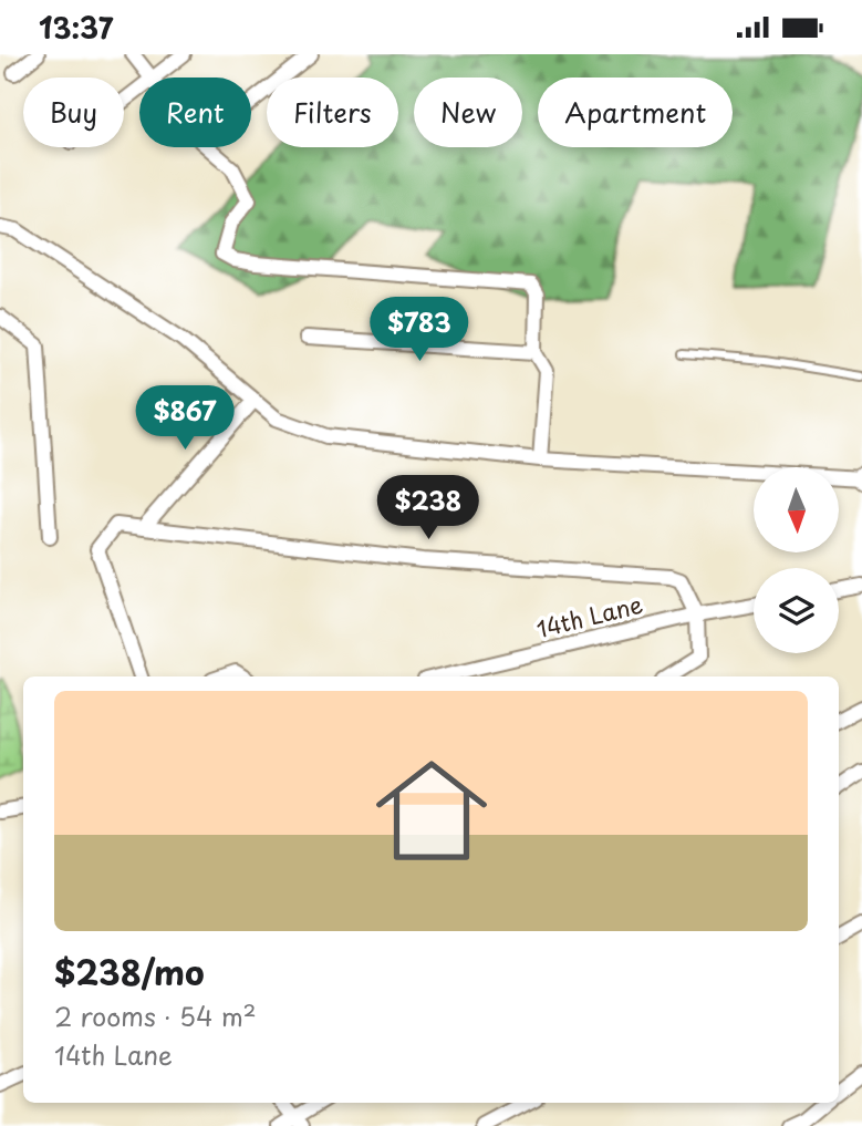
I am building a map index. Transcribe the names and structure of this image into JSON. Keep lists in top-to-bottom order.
{
  "streets": {
    "street": ["14th Lane"]
  },
  "north": "bottom",
  "page": {
    "status": "13:37",
    "chip": [
      "Buy",
      "Rent",
      "Filters",
      "New",
      "Apartment"
    ],
    "price": ["$783", "$867", "$238"],
    "list": [
      {
        "name": "$238/mo",
        "note": "2 rooms · 54 m² · 14th Lane"
      }
    ]
  }
}
